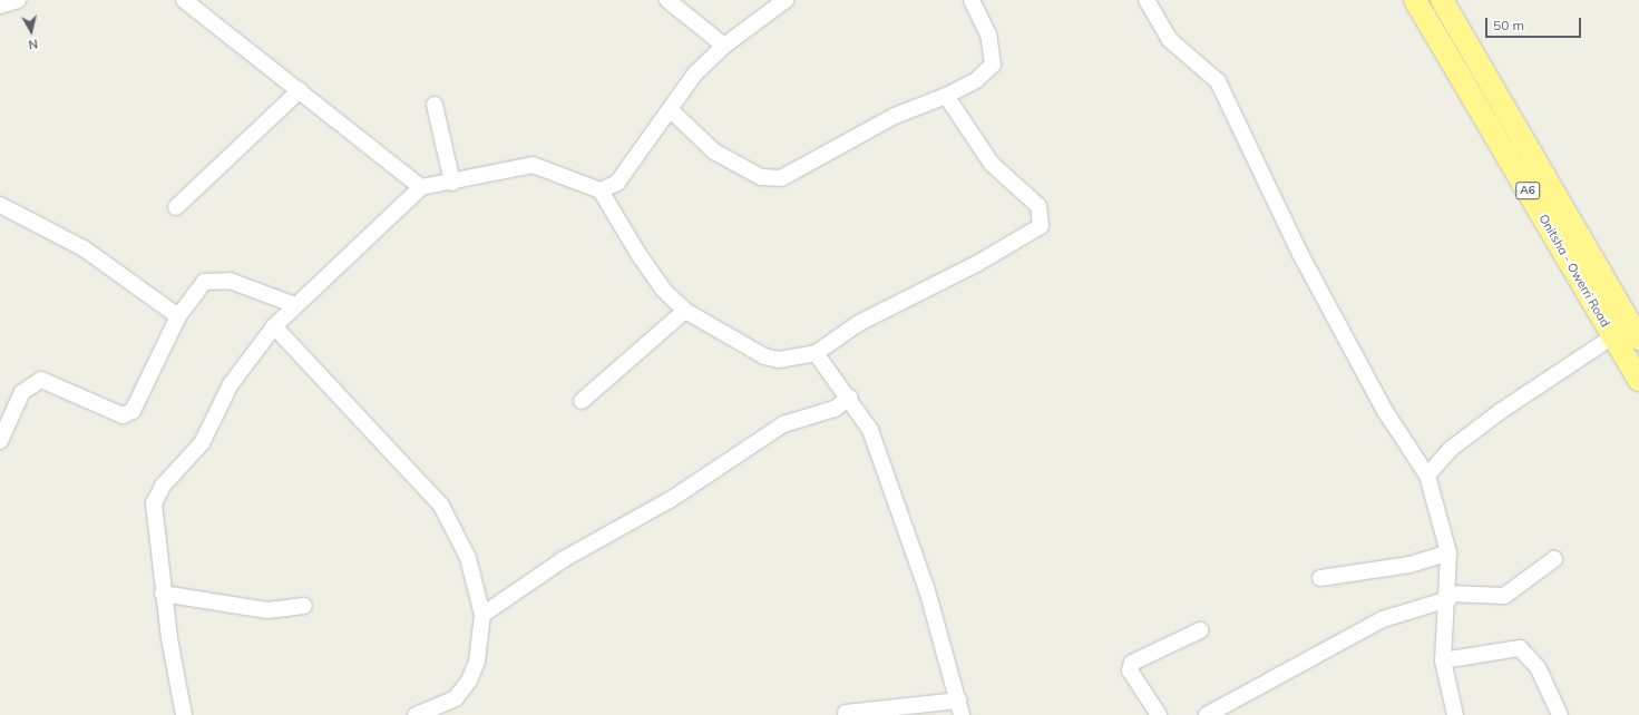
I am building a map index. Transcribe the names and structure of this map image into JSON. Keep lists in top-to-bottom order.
{
  "streets": {
    "highway": ["A6", "Onitsha - Owerri Road"]
  },
  "scale_bar": "50 m",
  "north": "bottom"
}
